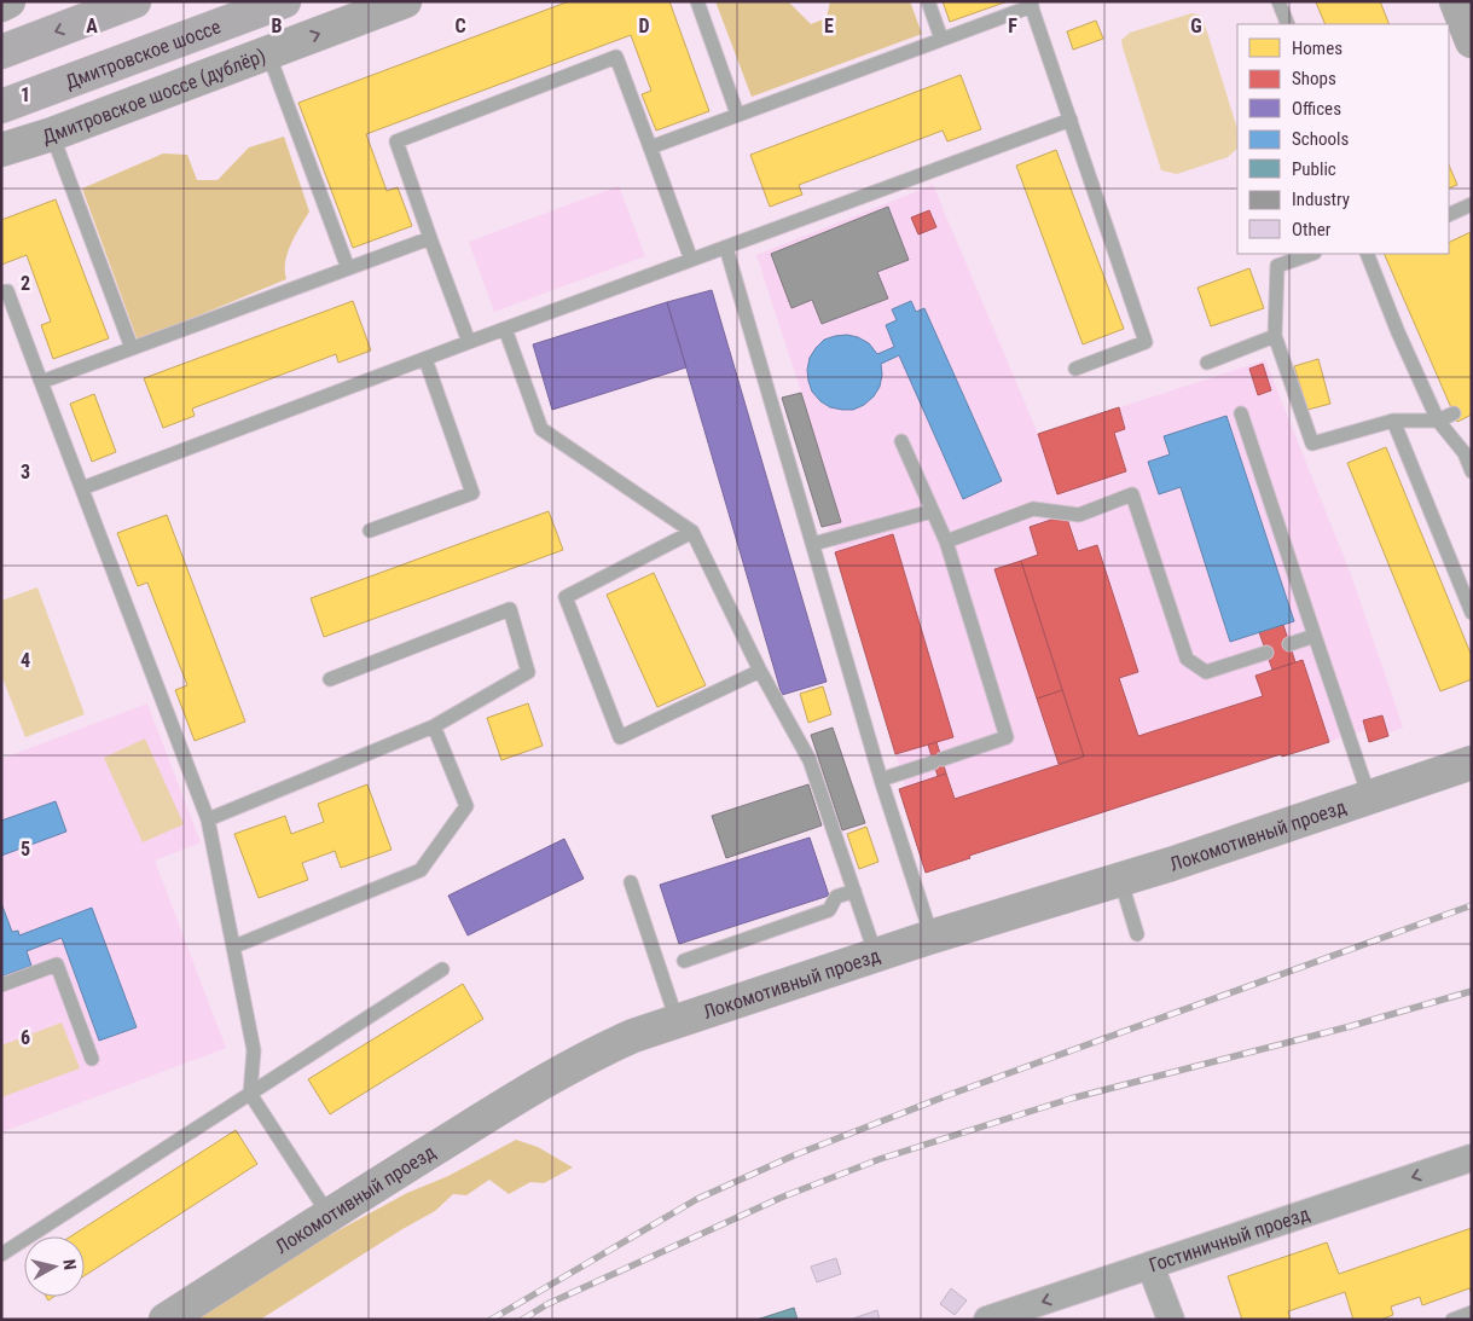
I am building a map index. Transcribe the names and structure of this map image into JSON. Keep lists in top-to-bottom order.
{
  "streets": {
    "main road": ["Дмитровское шоссе"],
    "street": ["Дмитровское шоссе (дублёр)", "Локомотивный проезд", "Гостиничный проезд"]
  },
  "one_way": ["Гостиничный проезд"],
  "legend": [
    "Homes",
    "Shops",
    "Offices",
    "Schools",
    "Public",
    "Industry",
    "Other"
  ],
  "north": "right",
  "grid": {
    "columns": [
      "A",
      "B",
      "C",
      "D",
      "E",
      "F",
      "G"
    ],
    "rows": [
      "1",
      "2",
      "3",
      "4",
      "5",
      "6"
    ]
  }
}
